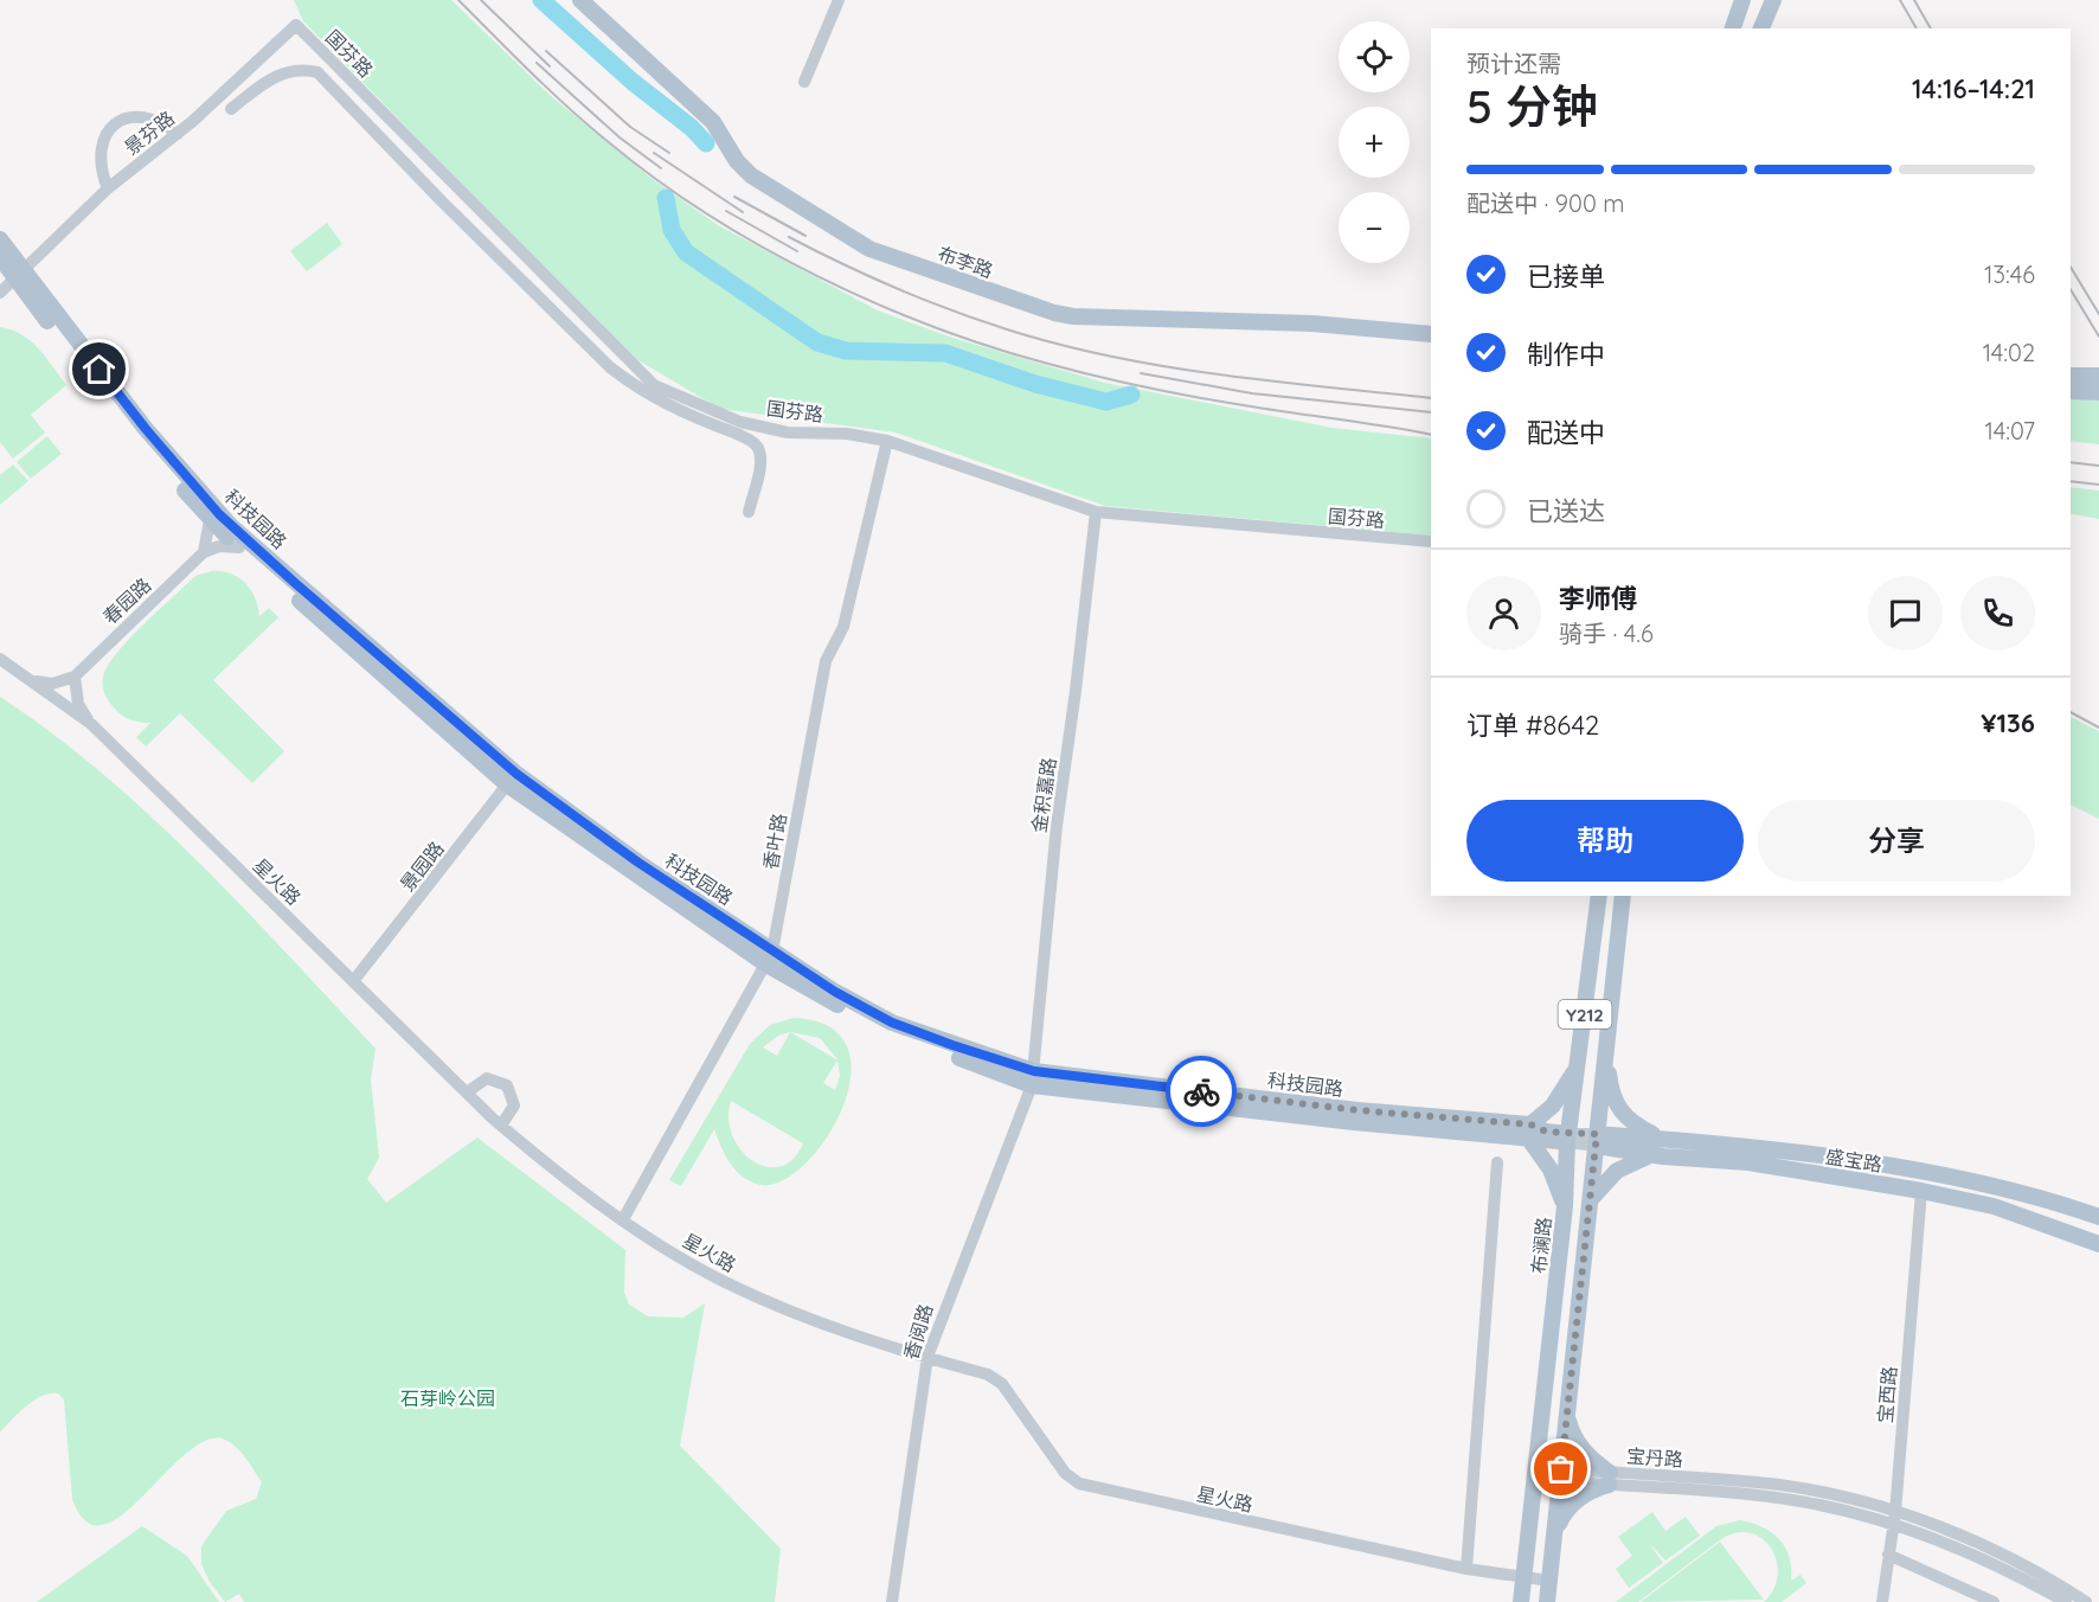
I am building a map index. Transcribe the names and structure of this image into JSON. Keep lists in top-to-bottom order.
{
  "streets": {
    "main road": [
      "布李路",
      "科技园路",
      "Y212",
      "盛宝路",
      "布澜路"
    ],
    "street": [
      "国芬路",
      "景芬路",
      "春园路",
      "金积嘉路",
      "香叶路",
      "景园路",
      "星火路",
      "香阅路",
      "宝西路",
      "宝丹路"
    ]
  },
  "crossings": [
    ["国芬路", "景芬路"],
    ["国芬路", "金积嘉路"],
    ["国芬路", "香叶路"],
    ["景芬路", "科技园路"],
    ["科技园路", "金积嘉路"],
    ["科技园路", "香叶路"],
    ["科技园路", "景园路"],
    ["科技园路", "Y212"],
    ["科技园路", "盛宝路"],
    ["科技园路", "布澜路"],
    ["科技园路", "香阅路"],
    ["金积嘉路", "香阅路"],
    ["香叶路", "星火路"],
    ["景园路", "星火路"],
    ["星火路", "Y212"],
    ["星火路", "布澜路"],
    ["星火路", "香阅路"],
    ["Y212", "盛宝路"],
    ["Y212", "宝丹路"],
    ["盛宝路", "宝西路"],
    ["布澜路", "宝丹路"],
    ["宝西路", "宝丹路"]
  ],
  "parks": ["石芽岭公园"],
  "page": {
    "map_buttons": ["+", "−"],
    "heading": ["5 分钟", "预计还需", "14:16–14:21"],
    "panel": [
      "李师傅",
      "骑手 · 4.6",
      "订单 #8642",
      "¥136"
    ],
    "bar": "配送中 · 900 m",
    "list": [
      ["已接单", "13:46"],
      ["制作中", "14:02"],
      ["配送中", "14:07"],
      "已送达"
    ],
    "buttons": ["帮助", "分享"]
  }
}
